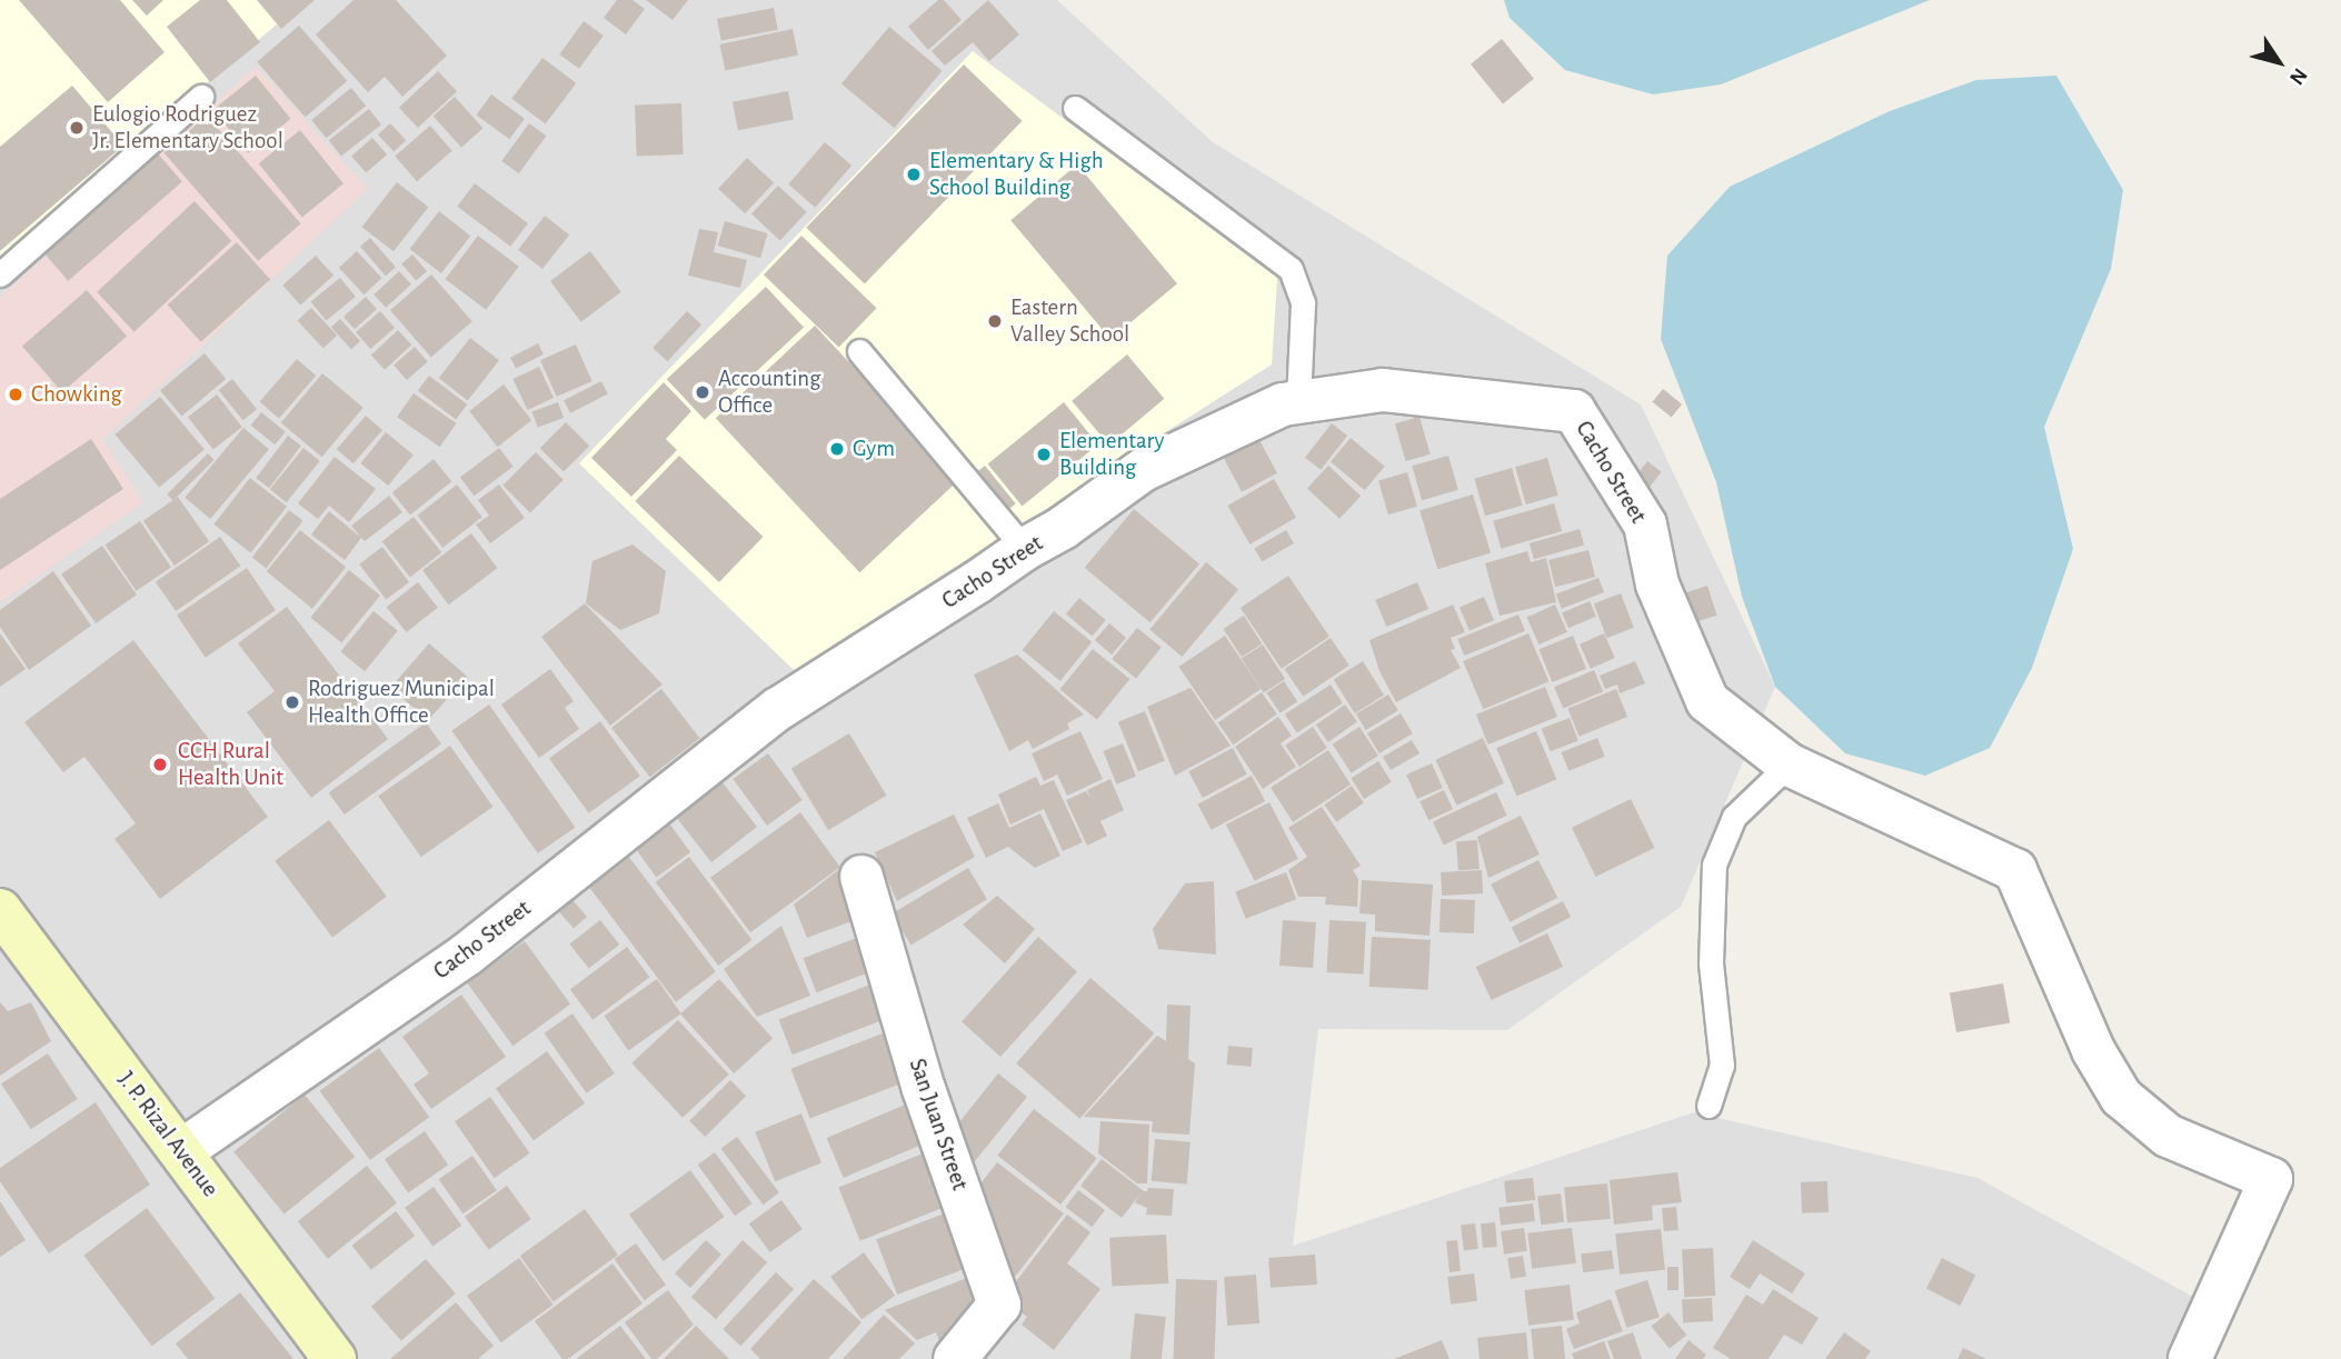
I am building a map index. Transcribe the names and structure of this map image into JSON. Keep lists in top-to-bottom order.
{
  "streets": {
    "main road": ["J. P. Rizal Avenue"],
    "street": ["Cacho Street", "San Juan Street"]
  },
  "crossings": [
    ["Cacho Street", "J. P. Rizal Avenue"]
  ],
  "places": [
    "Eulogio Rodriguez Jr. Elementary School",
    "Elementary & High School Building",
    "Eastern Valley School",
    "Accounting Office",
    "Chowking",
    "Gym",
    "Elementary Building",
    "Rodriguez Municipal Health Office",
    "CCH Rural Health Unit"
  ],
  "north": "bottom right"
}
